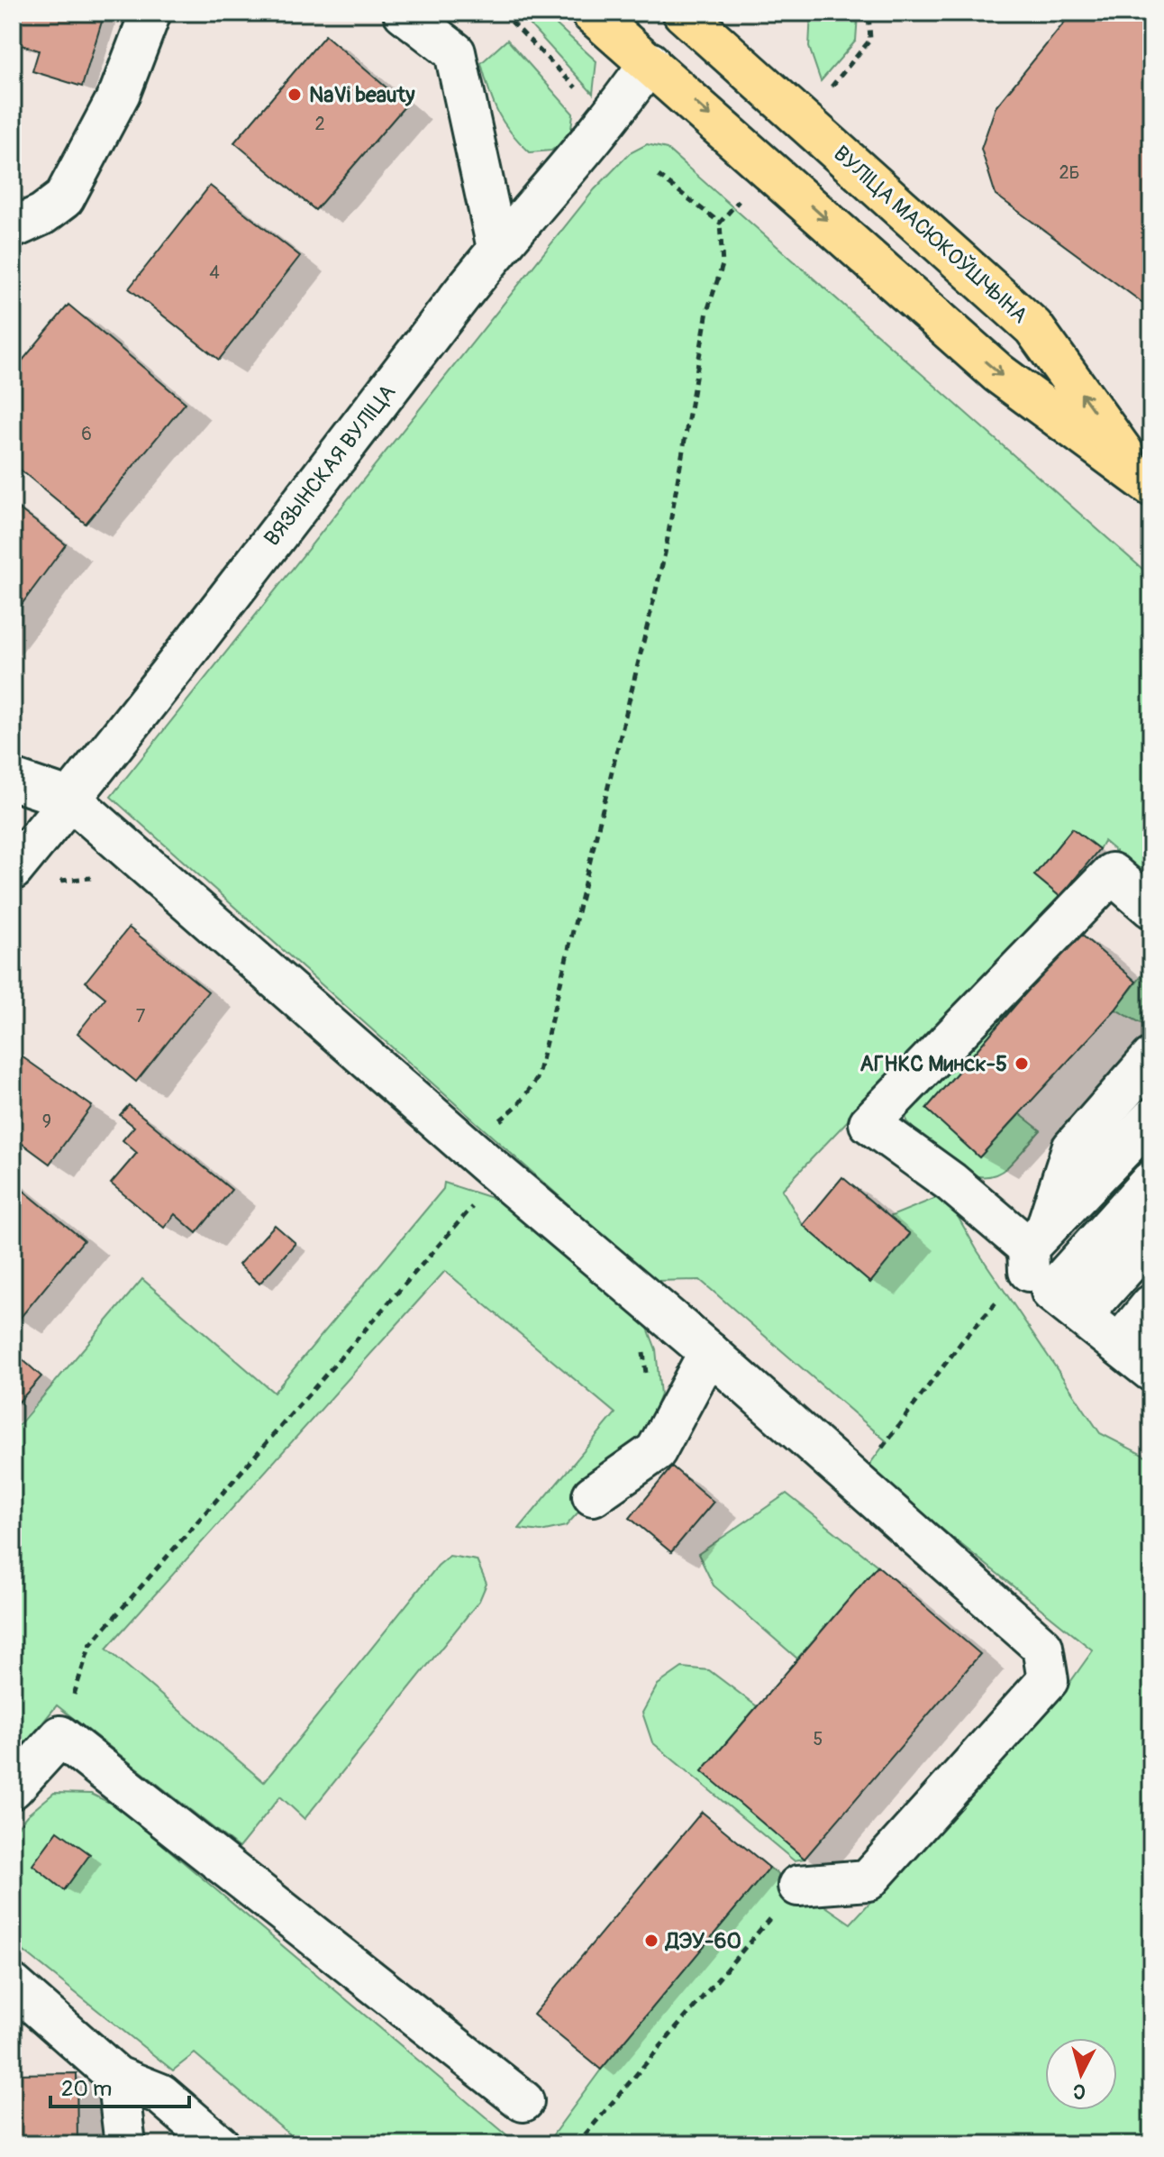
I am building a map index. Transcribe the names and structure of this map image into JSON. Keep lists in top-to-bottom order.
{
  "streets": {
    "main road": ["ВУЛІЦА МАСЮКОЎШЧЫНА"],
    "street": ["ВЯЗЫНСКАЯ ВУЛІЦА"]
  },
  "crossings": [
    ["ВУЛІЦА МАСЮКОЎШЧЫНА", "ВЯЗЫНСКАЯ ВУЛІЦА"]
  ],
  "places": ["NaVi beauty", "АГНКС Минск-5", "ДЭУ-60"],
  "house_numbers": [
    "2",
    "2Б",
    "4",
    "6",
    "7",
    "9",
    "5"
  ],
  "scale_bar": "20 m",
  "north": "bottom"
}
